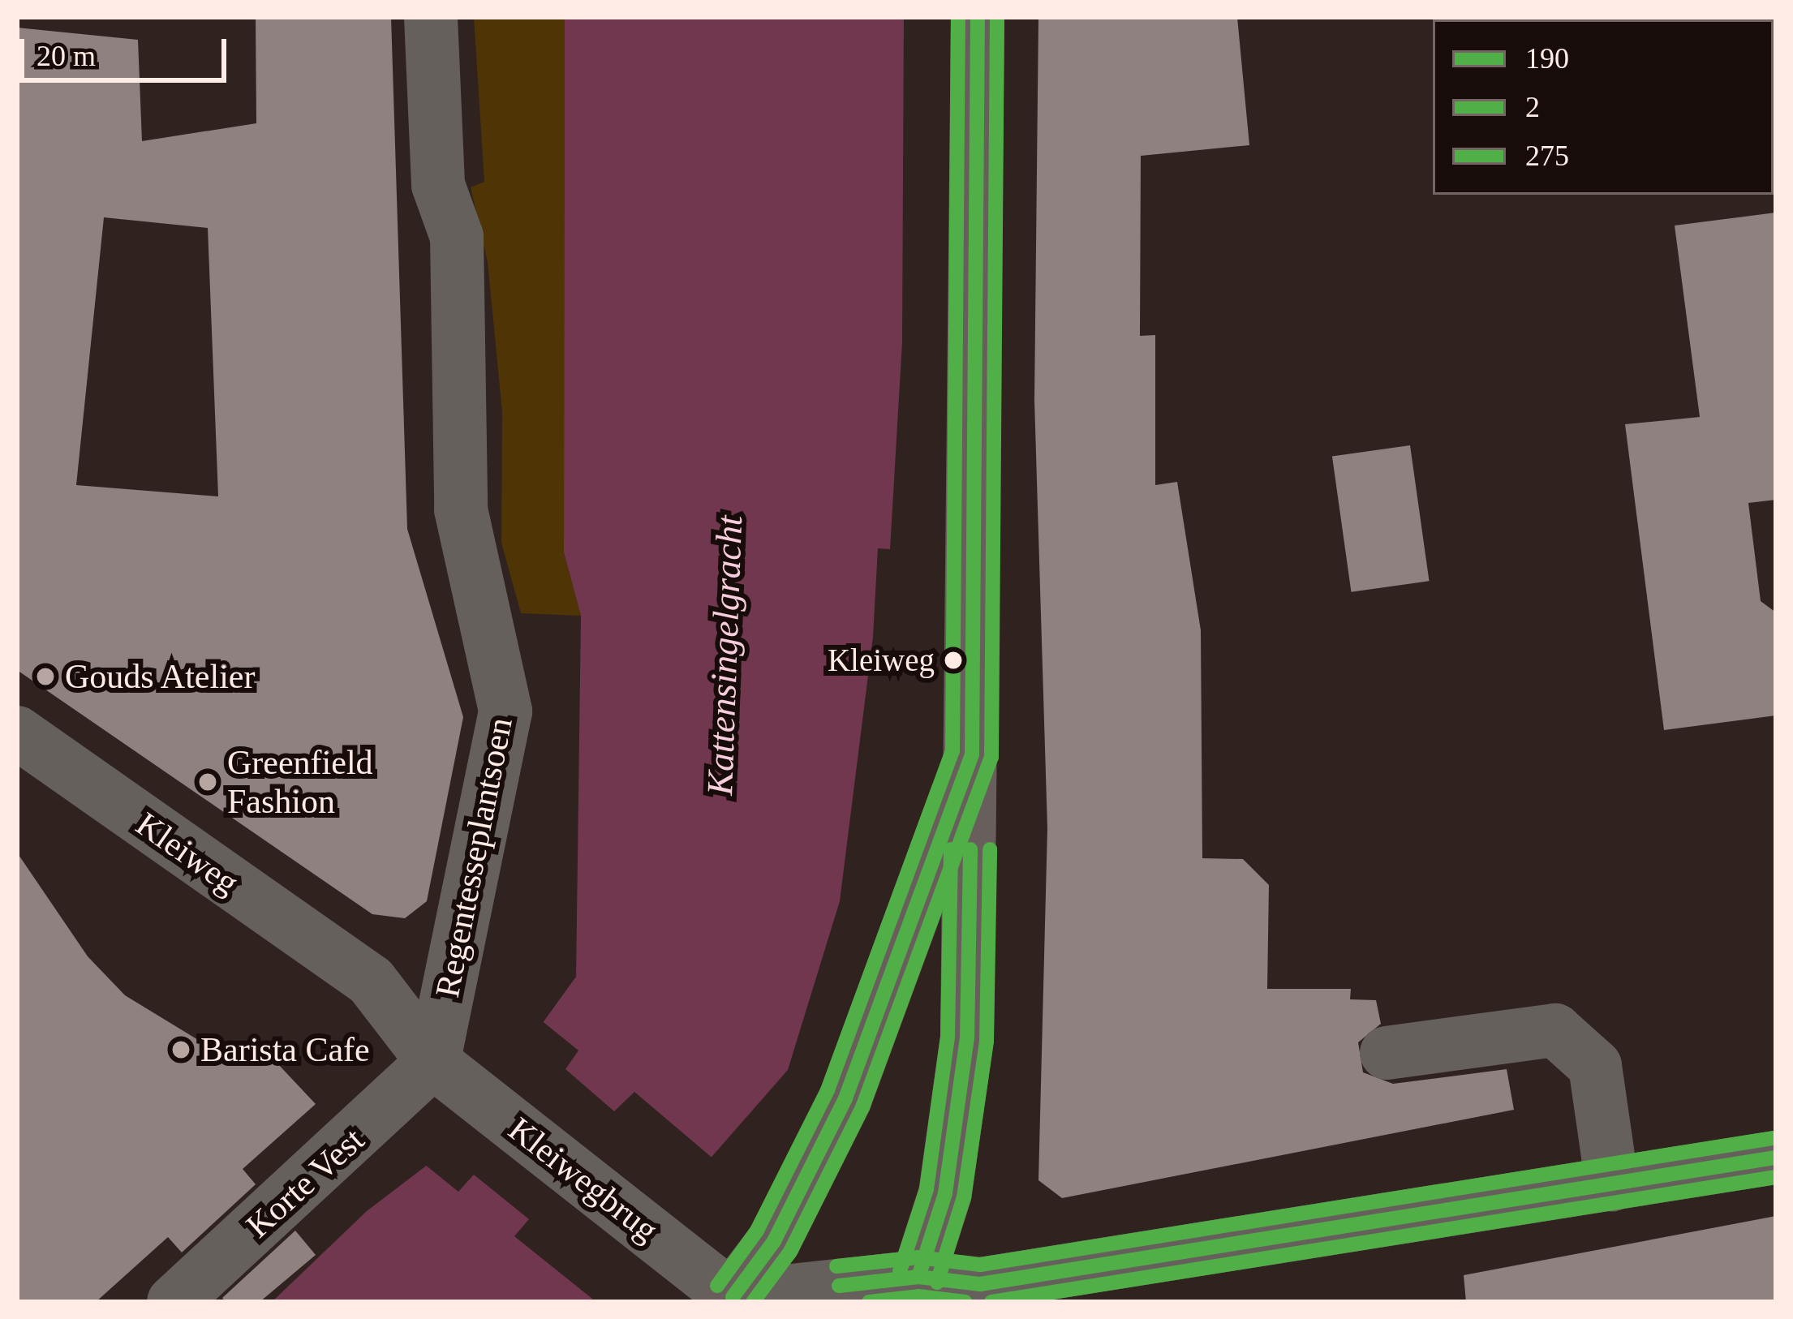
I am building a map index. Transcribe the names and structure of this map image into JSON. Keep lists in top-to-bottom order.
{
  "streets": {
    "street": [
      "Kleiweg",
      "Regentesseplantsoen",
      "Kleiwegbrug",
      "Korte Vest"
    ]
  },
  "crossings": [
    ["Kleiweg", "Regentesseplantsoen"],
    ["Kleiweg", "Kleiwegbrug"],
    ["Kleiweg", "Korte Vest"],
    ["Regentesseplantsoen", "Kleiwegbrug"],
    ["Regentesseplantsoen", "Korte Vest"],
    ["Kleiwegbrug", "Korte Vest"]
  ],
  "water": ["Kattensingelgracht"],
  "places": [
    "Kleiweg",
    "Gouds Atelier",
    "Greenfield Fashion",
    "Barista Cafe"
  ],
  "lines": ["transit line 190", "transit line 2", "transit line 275"],
  "legend": ["190", "2", "275"],
  "scale_bar": "20 m"
}
